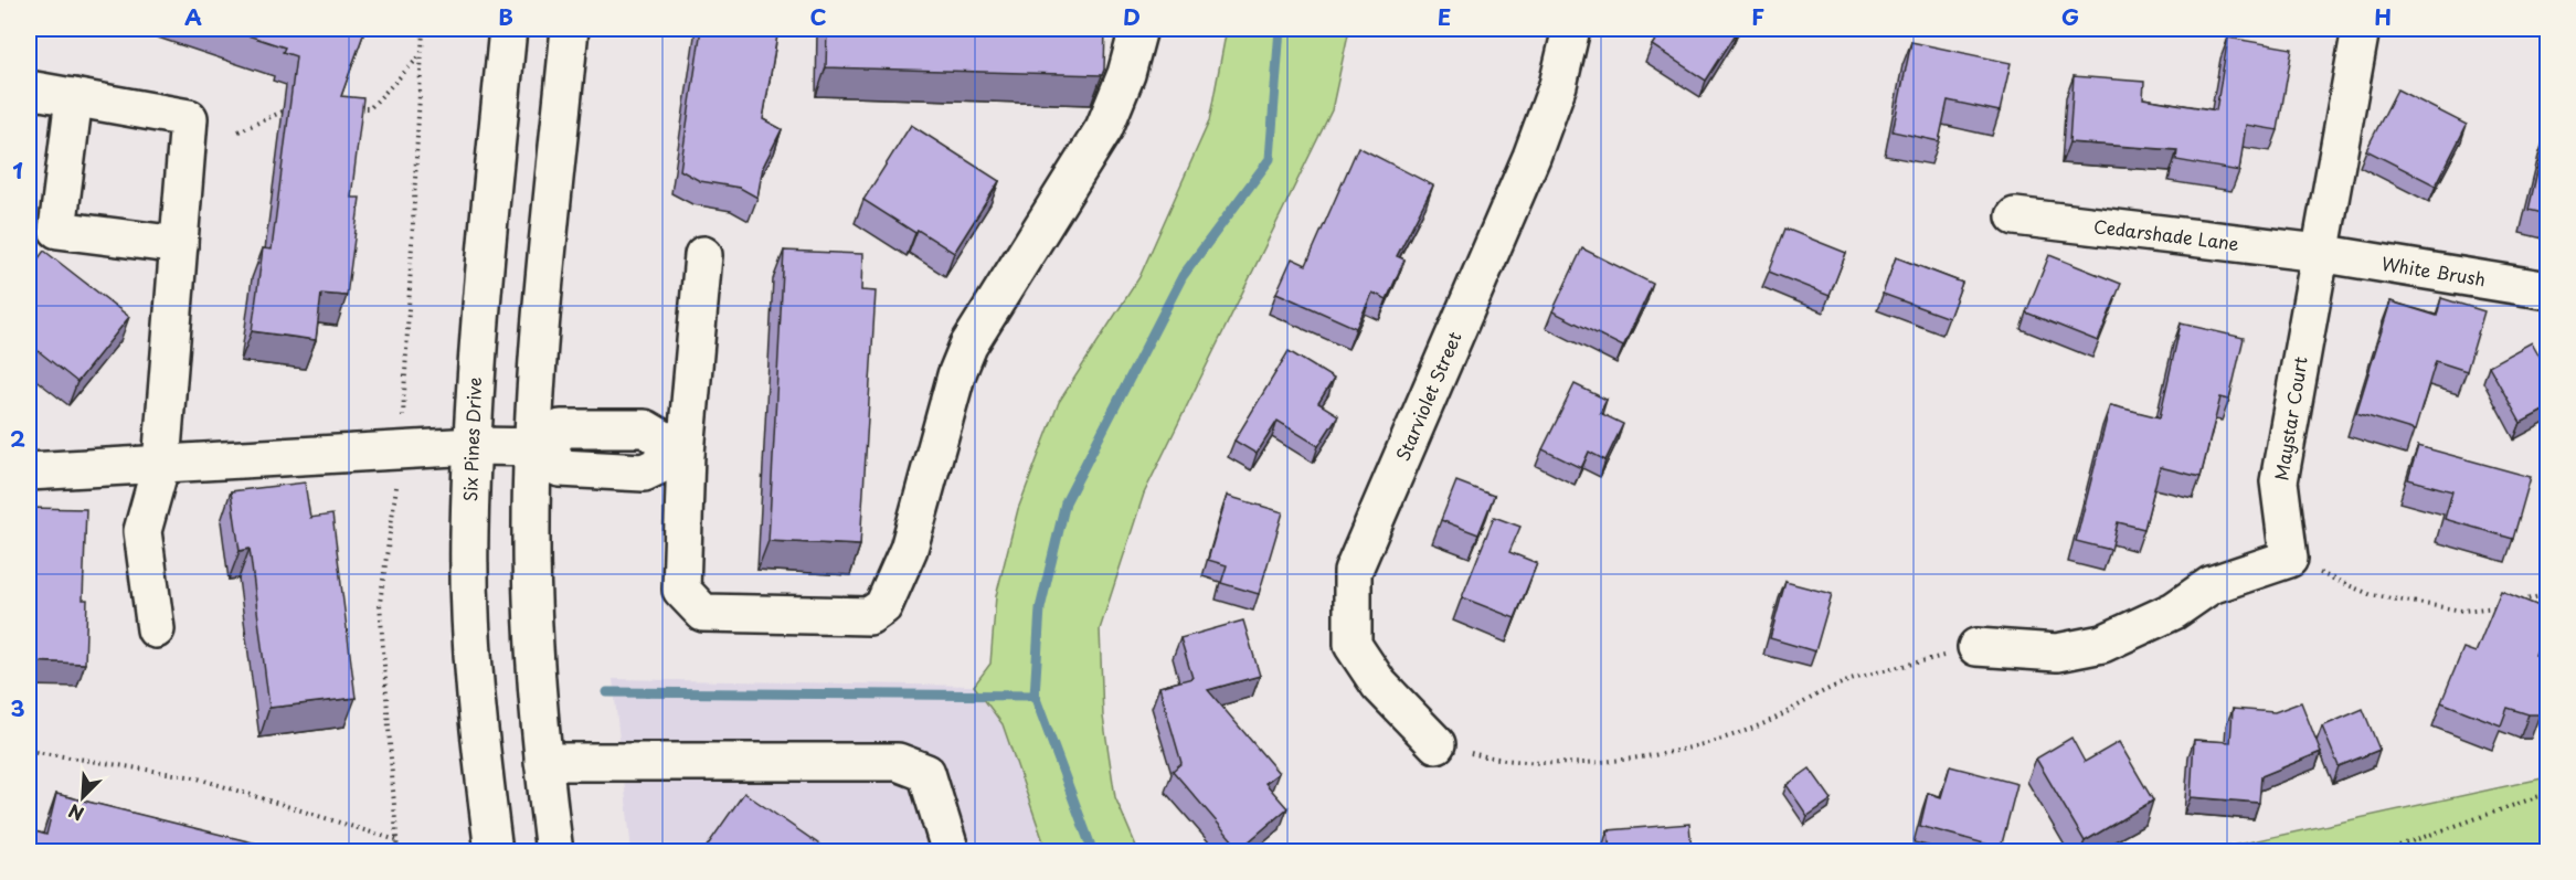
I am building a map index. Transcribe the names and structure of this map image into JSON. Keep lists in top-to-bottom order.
{
  "streets": {
    "street": [
      "Cedarshade Lane",
      "White Brush",
      "Starviolet Street",
      "Maystar Court",
      "Six Pines Drive"
    ]
  },
  "crossings": [
    ["Cedarshade Lane", "White Brush"],
    ["Cedarshade Lane", "Maystar Court"],
    ["White Brush", "Maystar Court"]
  ],
  "north": "bottom left",
  "grid": {
    "columns": [
      "A",
      "B",
      "C",
      "D",
      "E",
      "F",
      "G",
      "H"
    ],
    "rows": ["1", "2", "3"]
  }
}
